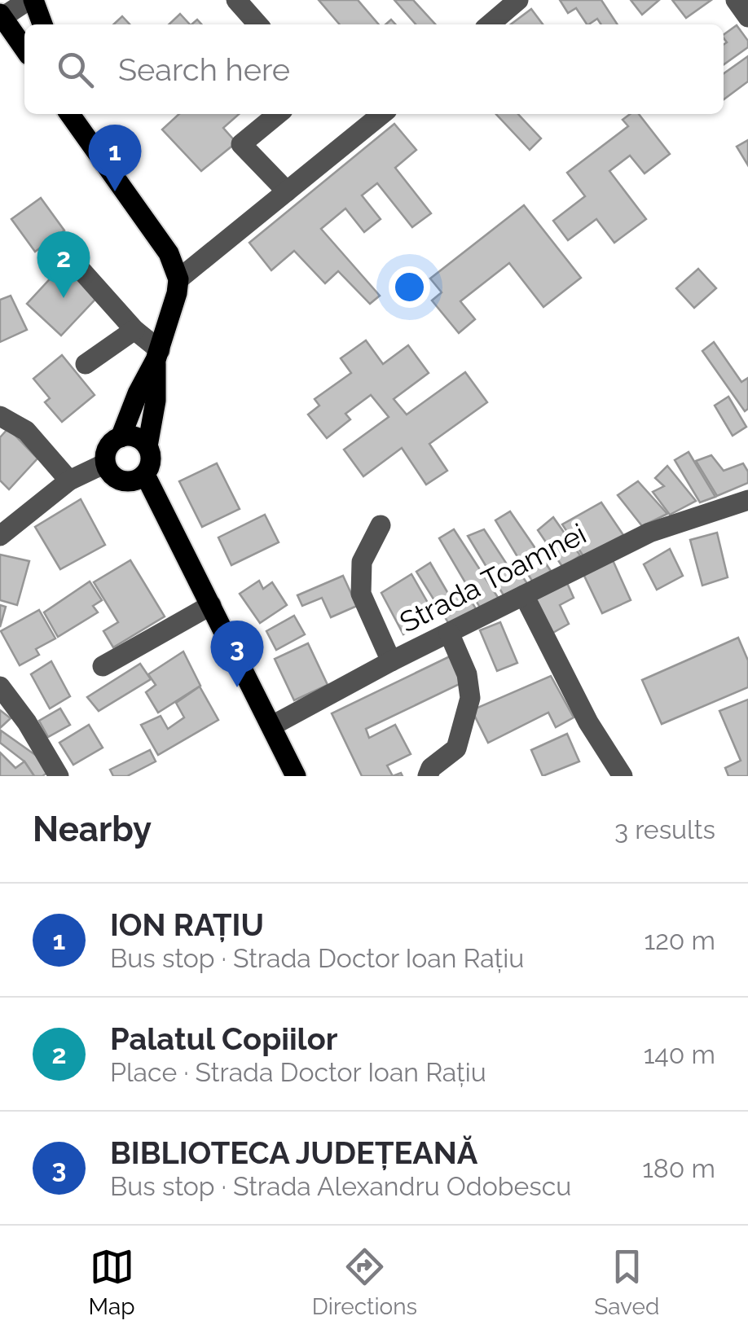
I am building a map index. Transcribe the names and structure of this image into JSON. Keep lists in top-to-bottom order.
{
  "streets": {
    "street": ["Strada Toamnei"]
  },
  "page": {
    "search": "Search here",
    "pins": ["1", "2", "3"],
    "heading": ["Nearby", "3 results"],
    "list": [
      {
        "mark": "1",
        "name": "ION RAȚIU",
        "note": "Bus stop · Strada Doctor Ioan Rațiu",
        "value": "120 m"
      },
      {
        "mark": "2",
        "name": "Palatul Copiilor",
        "note": "Place · Strada Doctor Ioan Rațiu",
        "value": "140 m"
      },
      {
        "mark": "3",
        "name": "BIBLIOTECA JUDEȚEANĂ",
        "note": "Bus stop · Strada Alexandru Odobescu",
        "value": "180 m"
      }
    ],
    "nav": ["Map", "Directions", "Saved"]
  }
}
